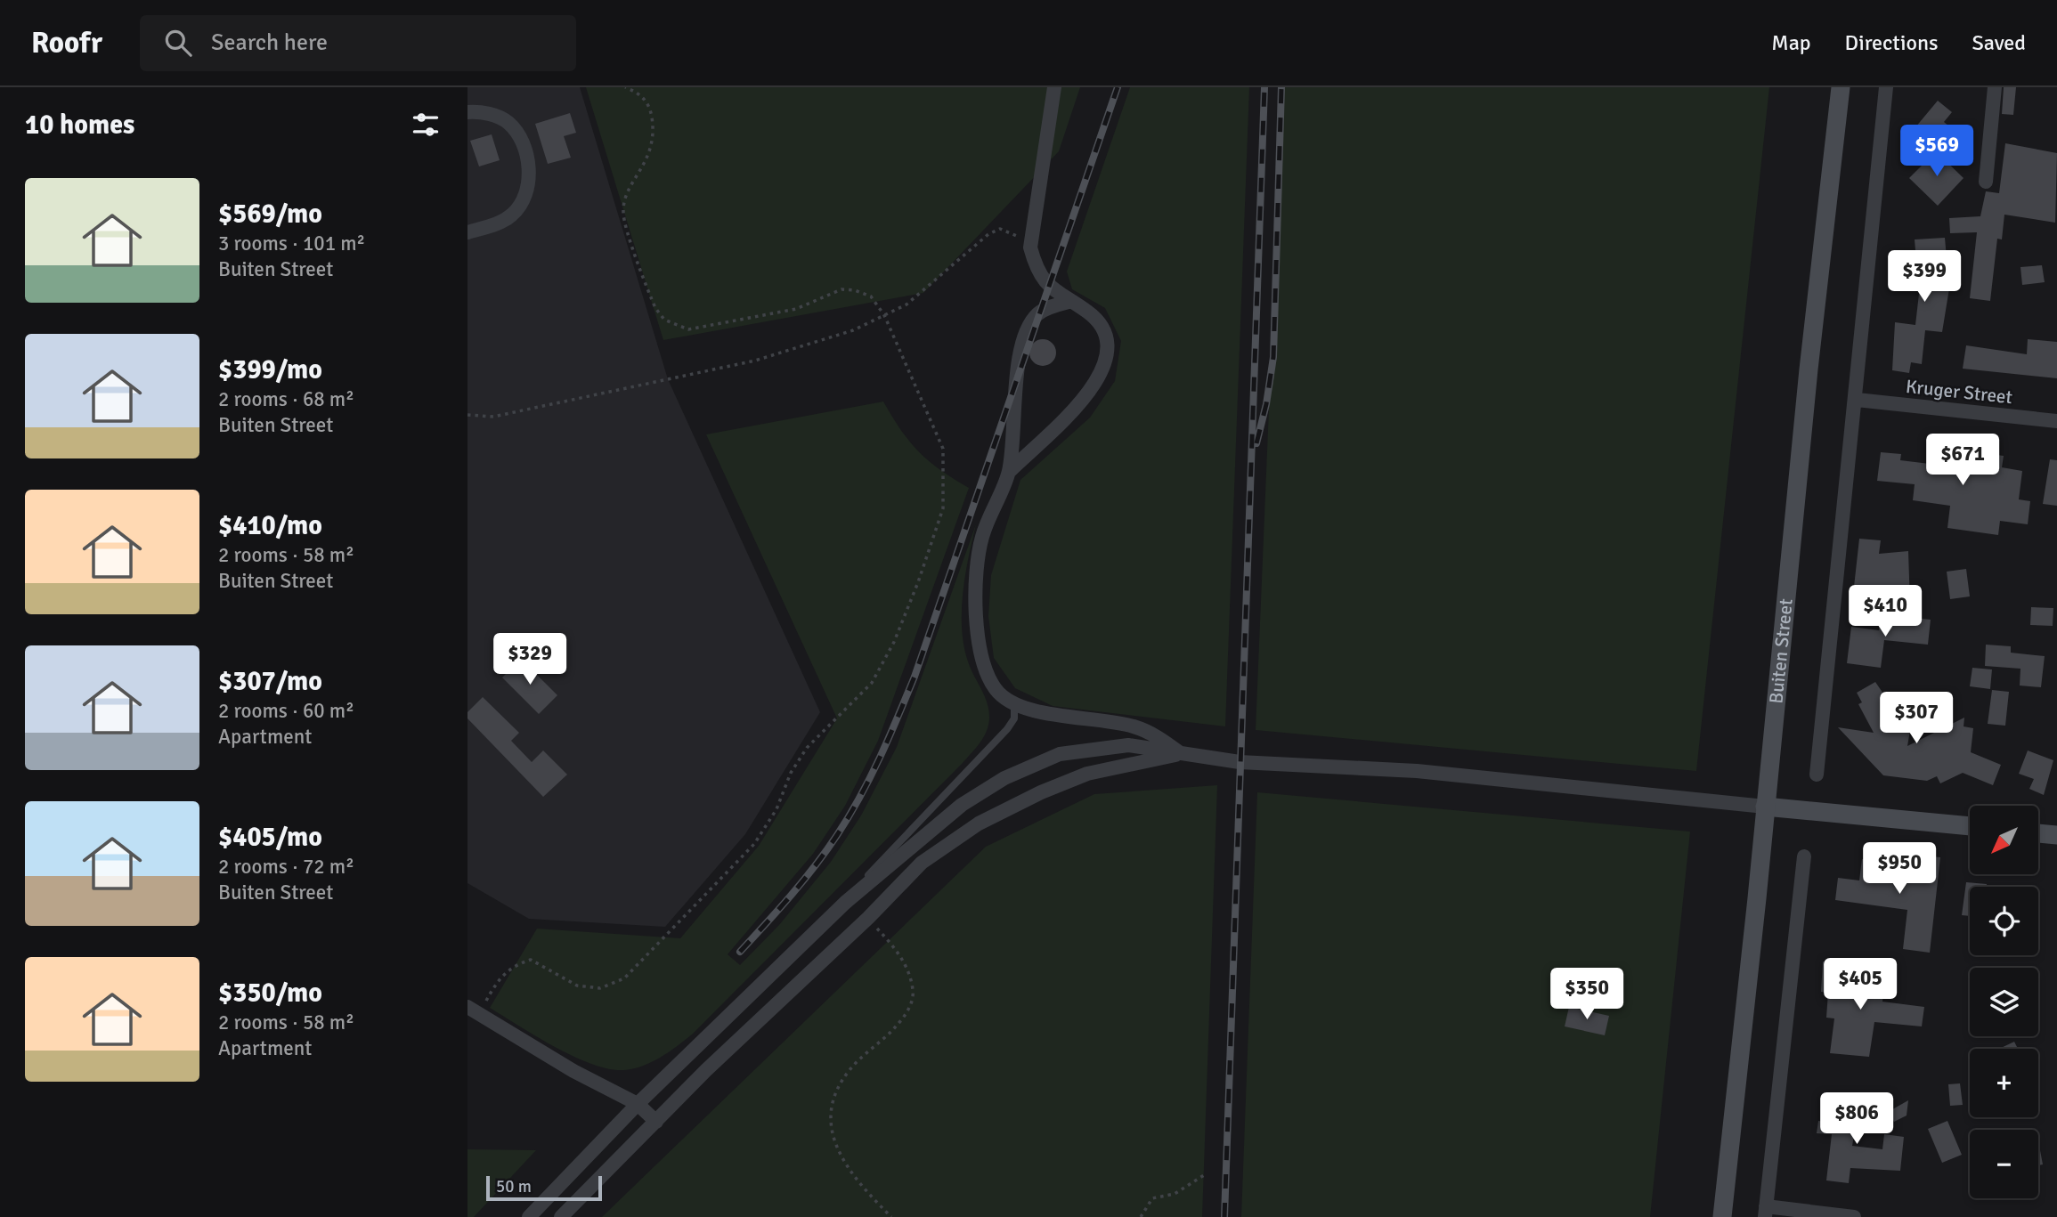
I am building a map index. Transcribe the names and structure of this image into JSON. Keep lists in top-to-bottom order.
{
  "streets": {
    "street": ["Kruger Street", "Buiten Street"]
  },
  "scale_bar": "50 m",
  "north": "bottom left",
  "page": {
    "header": "Roofr",
    "search": "Search here",
    "nav": ["Map", "Directions", "Saved"],
    "heading": "10 homes",
    "price": [
      "$569",
      "$399",
      "$671",
      "$410",
      "$329",
      "$307",
      "$950",
      "$405",
      "$350",
      "$806"
    ],
    "list": [
      {
        "name": "$569/mo",
        "note": "3 rooms · 101 m² · Buiten Street"
      },
      {
        "name": "$399/mo",
        "note": "2 rooms · 68 m² · Buiten Street"
      },
      {
        "name": "$410/mo",
        "note": "2 rooms · 58 m² · Buiten Street"
      },
      {
        "name": "$307/mo",
        "note": "2 rooms · 60 m² · Apartment"
      },
      {
        "name": "$405/mo",
        "note": "2 rooms · 72 m² · Buiten Street"
      },
      {
        "name": "$350/mo",
        "note": "2 rooms · 58 m² · Apartment"
      }
    ],
    "map_buttons": ["+", "−"],
    "scale": "50 m"
  }
}
